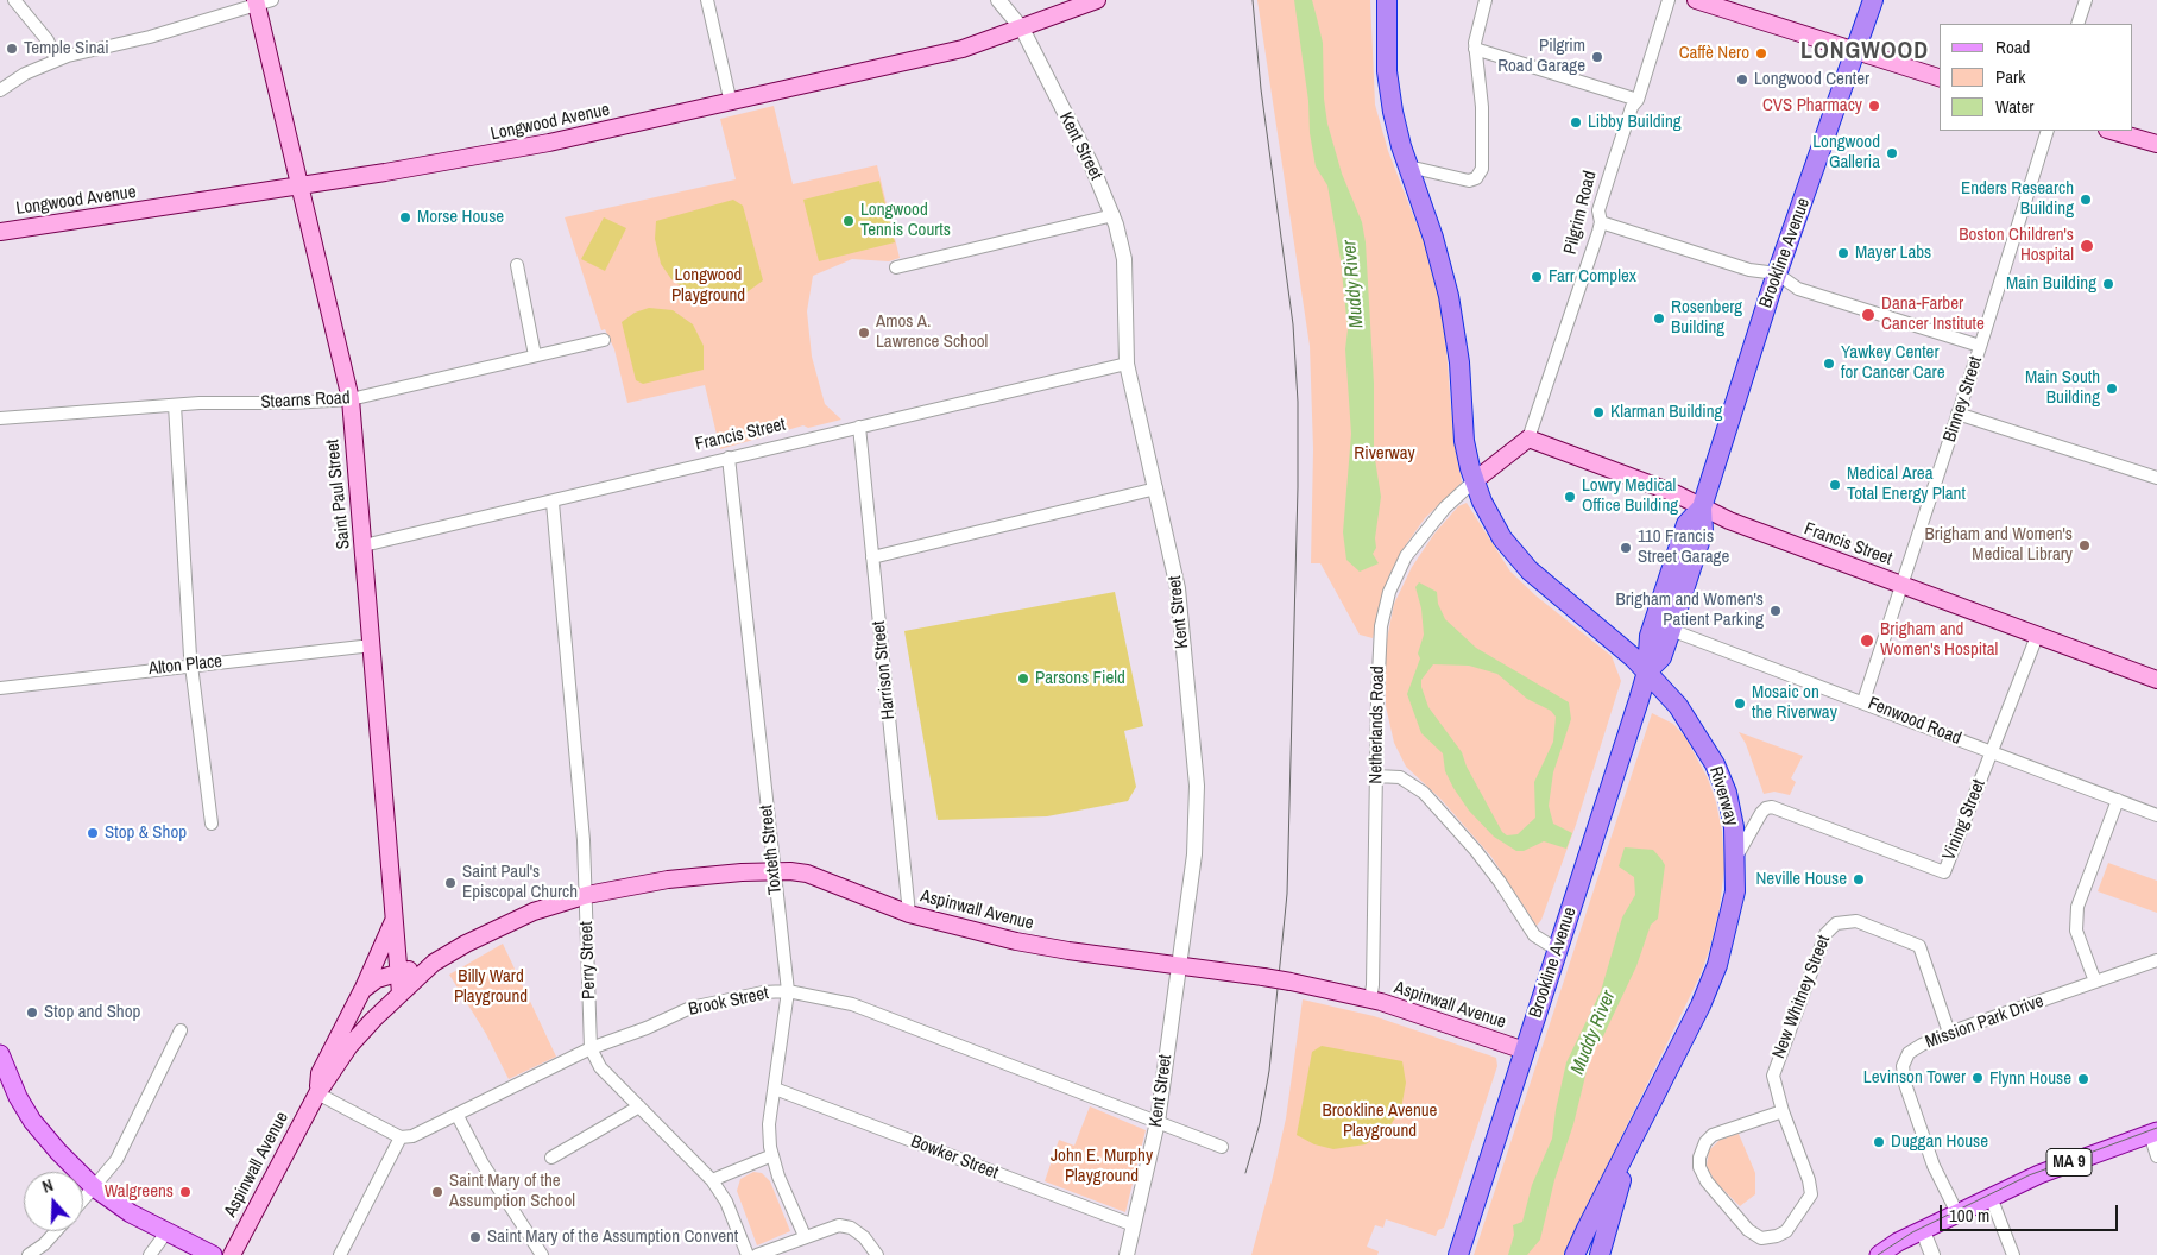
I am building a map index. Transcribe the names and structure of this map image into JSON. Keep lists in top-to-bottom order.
{
  "streets": {
    "highway": ["Brookline Avenue", "Riverway"],
    "main road": [
      "Longwood Avenue",
      "Francis Street",
      "Saint Paul Street",
      "Aspinwall Avenue",
      "MA 9"
    ],
    "street": [
      "Kent Street",
      "Pilgrim Road",
      "Binney Street",
      "Stearns Road",
      "Alton Place",
      "Harrison Street",
      "Fenwood Road",
      "Netherlands Road",
      "Vining Street",
      "Toxteth Street",
      "Perry Street",
      "New Whitney Street",
      "Brook Street",
      "Mission Park Drive",
      "Bowker Street"
    ]
  },
  "crossings": [
    ["Longwood Avenue", "Kent Street"],
    ["Longwood Avenue", "Saint Paul Street"],
    ["Kent Street", "Francis Street"],
    ["Kent Street", "Aspinwall Avenue"],
    ["Kent Street", "Brook Street"],
    ["Kent Street", "Bowker Street"],
    ["Pilgrim Road", "Francis Street"],
    ["Brookline Avenue", "Francis Street"],
    ["Brookline Avenue", "Fenwood Road"],
    ["Brookline Avenue", "Riverway"],
    ["Brookline Avenue", "Aspinwall Avenue"],
    ["Binney Street", "Francis Street"],
    ["Binney Street", "Fenwood Road"],
    ["Stearns Road", "Saint Paul Street"],
    ["Francis Street", "Saint Paul Street"],
    ["Francis Street", "Harrison Street"],
    ["Francis Street", "Vining Street"],
    ["Francis Street", "Toxteth Street"],
    ["Francis Street", "Perry Street"],
    ["Saint Paul Street", "Alton Place"],
    ["Saint Paul Street", "Aspinwall Avenue"],
    ["Harrison Street", "Aspinwall Avenue"],
    ["Fenwood Road", "Vining Street"],
    ["Netherlands Road", "Riverway"],
    ["Netherlands Road", "Aspinwall Avenue"],
    ["Riverway", "Vining Street"],
    ["Toxteth Street", "Aspinwall Avenue"],
    ["Toxteth Street", "Brook Street"],
    ["Toxteth Street", "Bowker Street"],
    ["Aspinwall Avenue", "Perry Street"],
    ["Perry Street", "Brook Street"],
    ["New Whitney Street", "Mission Park Drive"],
    ["Mission Park Drive", "MA 9"]
  ],
  "districts": ["LONGWOOD"],
  "water": ["Muddy River"],
  "parks": [
    "Longwood Playground",
    "Riverway",
    "Billy Ward Playground",
    "Brookline Avenue Playground",
    "John E. Murphy Playground"
  ],
  "places": [
    "Temple Sinai",
    "Caffè Nero",
    "Pilgrim Road Garage",
    "Longwood Center",
    "CVS Pharmacy",
    "Libby Building",
    "Longwood Galleria",
    "Enders Research Building",
    "Morse House",
    "Longwood Tennis Courts",
    "Boston Children's Hospital",
    "Mayer Labs",
    "Farr Complex",
    "Main Building",
    "Dana-Farber Cancer Institute",
    "Rosenberg Building",
    "Amos A. Lawrence School",
    "Yawkey Center for Cancer Care",
    "Main South Building",
    "Klarman Building",
    "Medical Area Total Energy Plant",
    "Lowry Medical Office Building",
    "Brigham and Women's Medical Library",
    "110 Francis Street Garage",
    "Brigham and Women's Patient Parking",
    "Brigham and Women's Hospital",
    "Parsons Field",
    "Mosaic on the Riverway",
    "Stop & Shop",
    "Neville House",
    "Saint Paul's Episcopal Church",
    "Stop and Shop",
    "Levinson Tower",
    "Flynn House",
    "Duggan House",
    "Walgreens",
    "Saint Mary of the Assumption School",
    "Saint Mary of the Assumption Convent"
  ],
  "legend": ["Road", "Park", "Water"],
  "scale_bar": "100 m",
  "north": "top"
}
